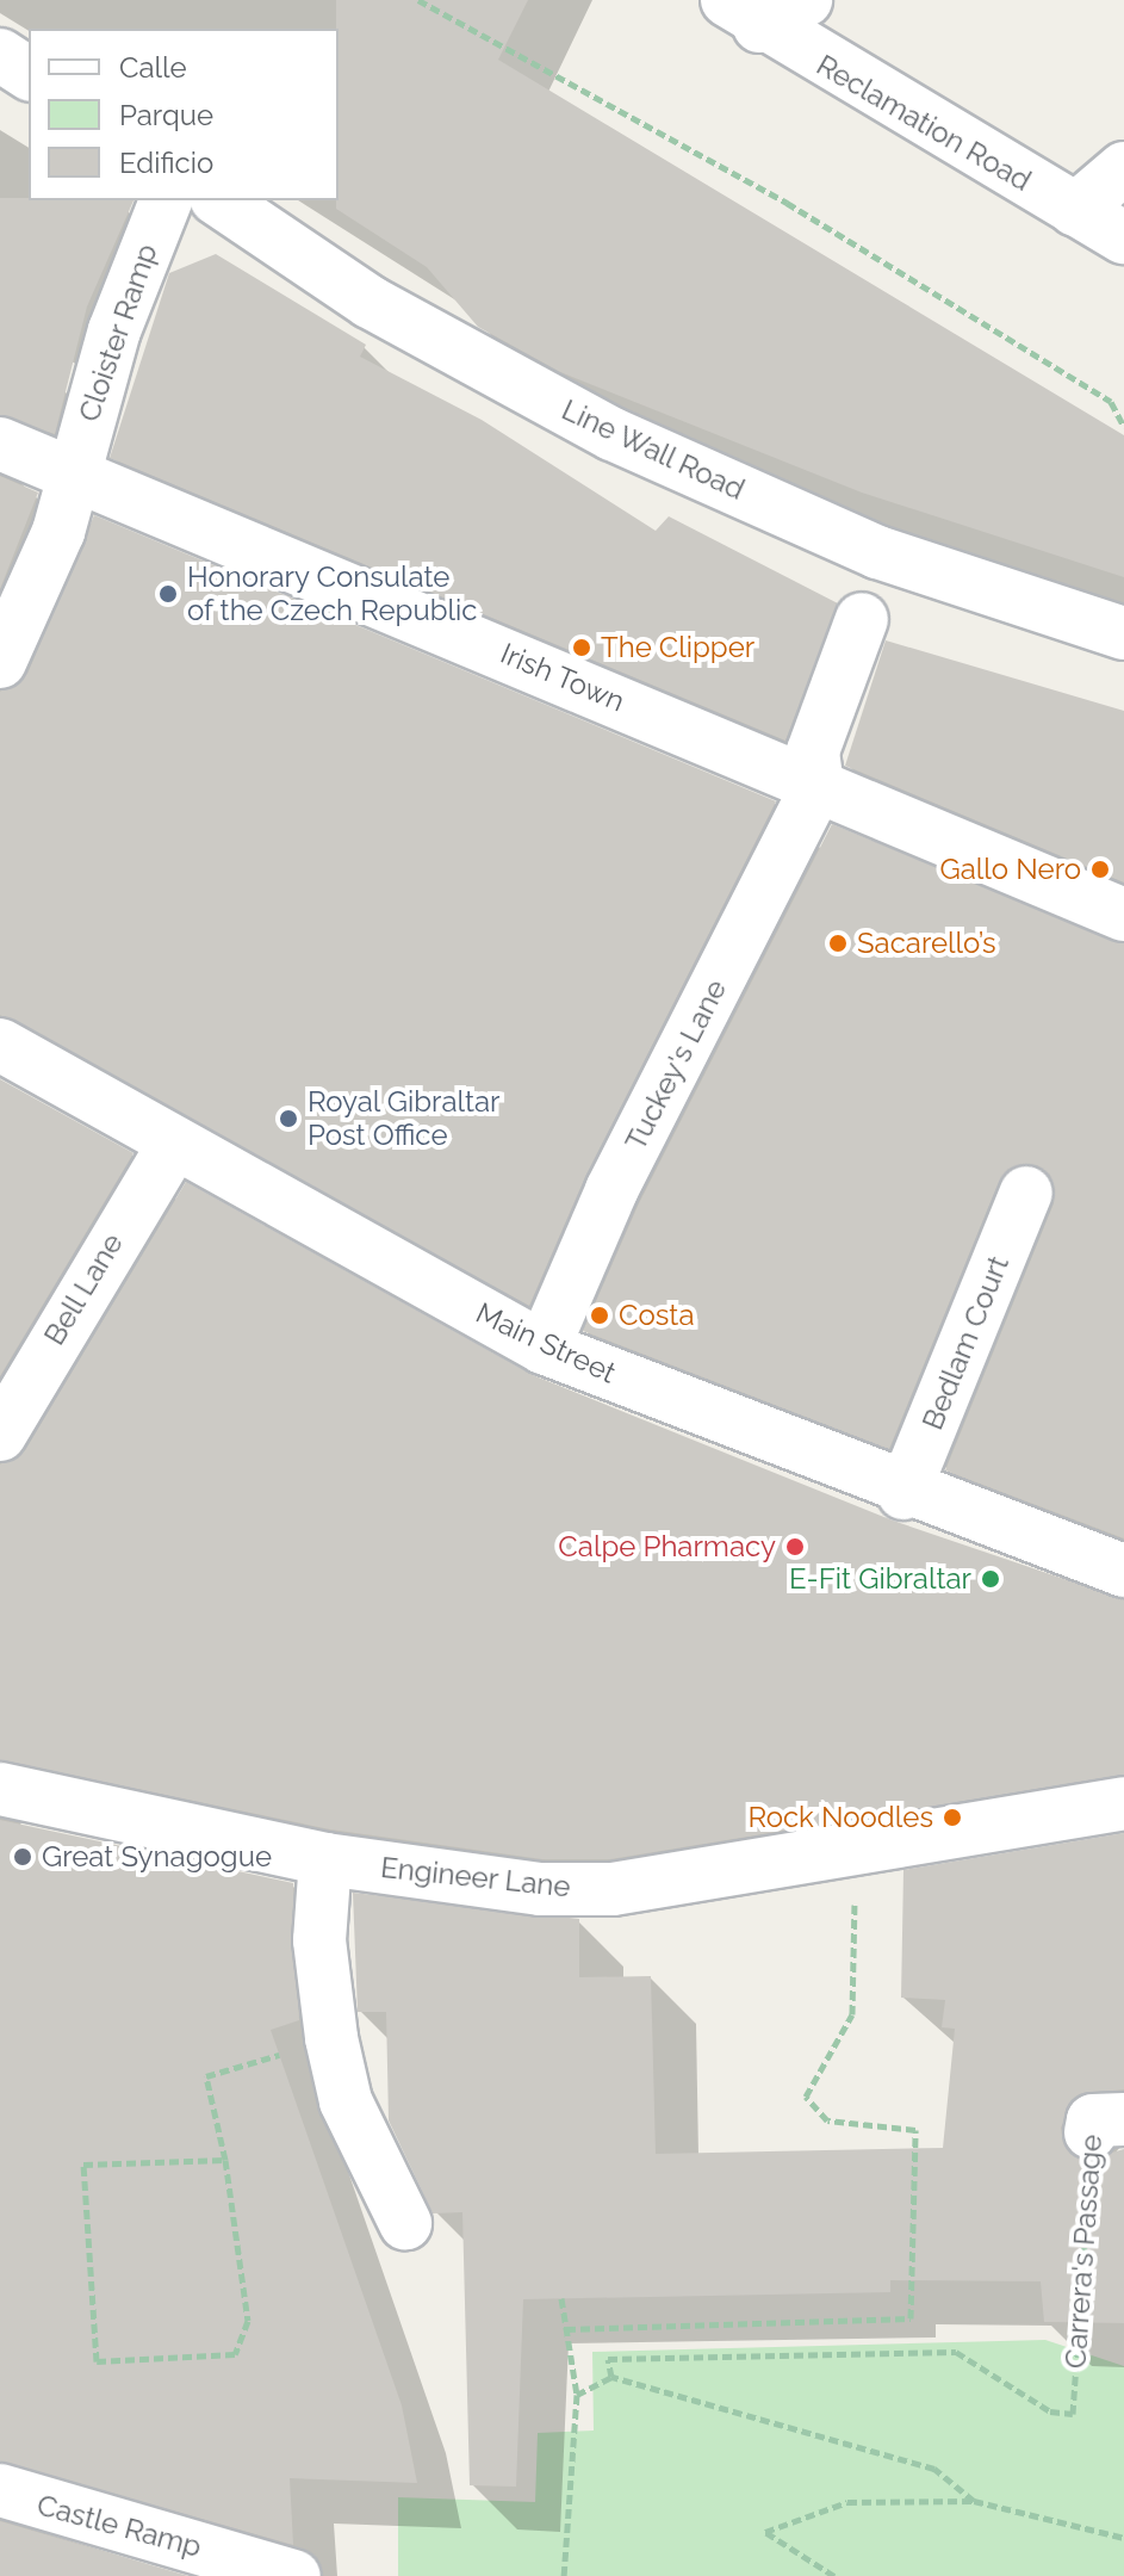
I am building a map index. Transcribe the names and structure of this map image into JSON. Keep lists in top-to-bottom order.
{
  "streets": {
    "street": [
      "Reclamation Road",
      "Cloister Ramp",
      "Line Wall Road",
      "Irish Town",
      "Tuckey's Lane",
      "Bell Lane",
      "Main Street",
      "Bedlam Court",
      "Engineer Lane",
      "Castle Ramp"
    ],
    "path": ["Carrera's Passage"]
  },
  "crossings": [
    ["Cloister Ramp", "Irish Town"],
    ["Irish Town", "Tuckey's Lane"],
    ["Tuckey's Lane", "Main Street"],
    ["Bell Lane", "Main Street"],
    ["Main Street", "Bedlam Court"]
  ],
  "places": [
    "Honorary Consulate of the Czech Republic",
    "The Clipper",
    "Gallo Nero",
    "Sacarello’s",
    "Royal Gibraltar Post Office",
    "Costa",
    "Calpe Pharmacy",
    "E-Fit Gibraltar",
    "Rock Noodles",
    "Great Synagogue"
  ],
  "legend": ["Calle", "Parque", "Edificio"]
}
